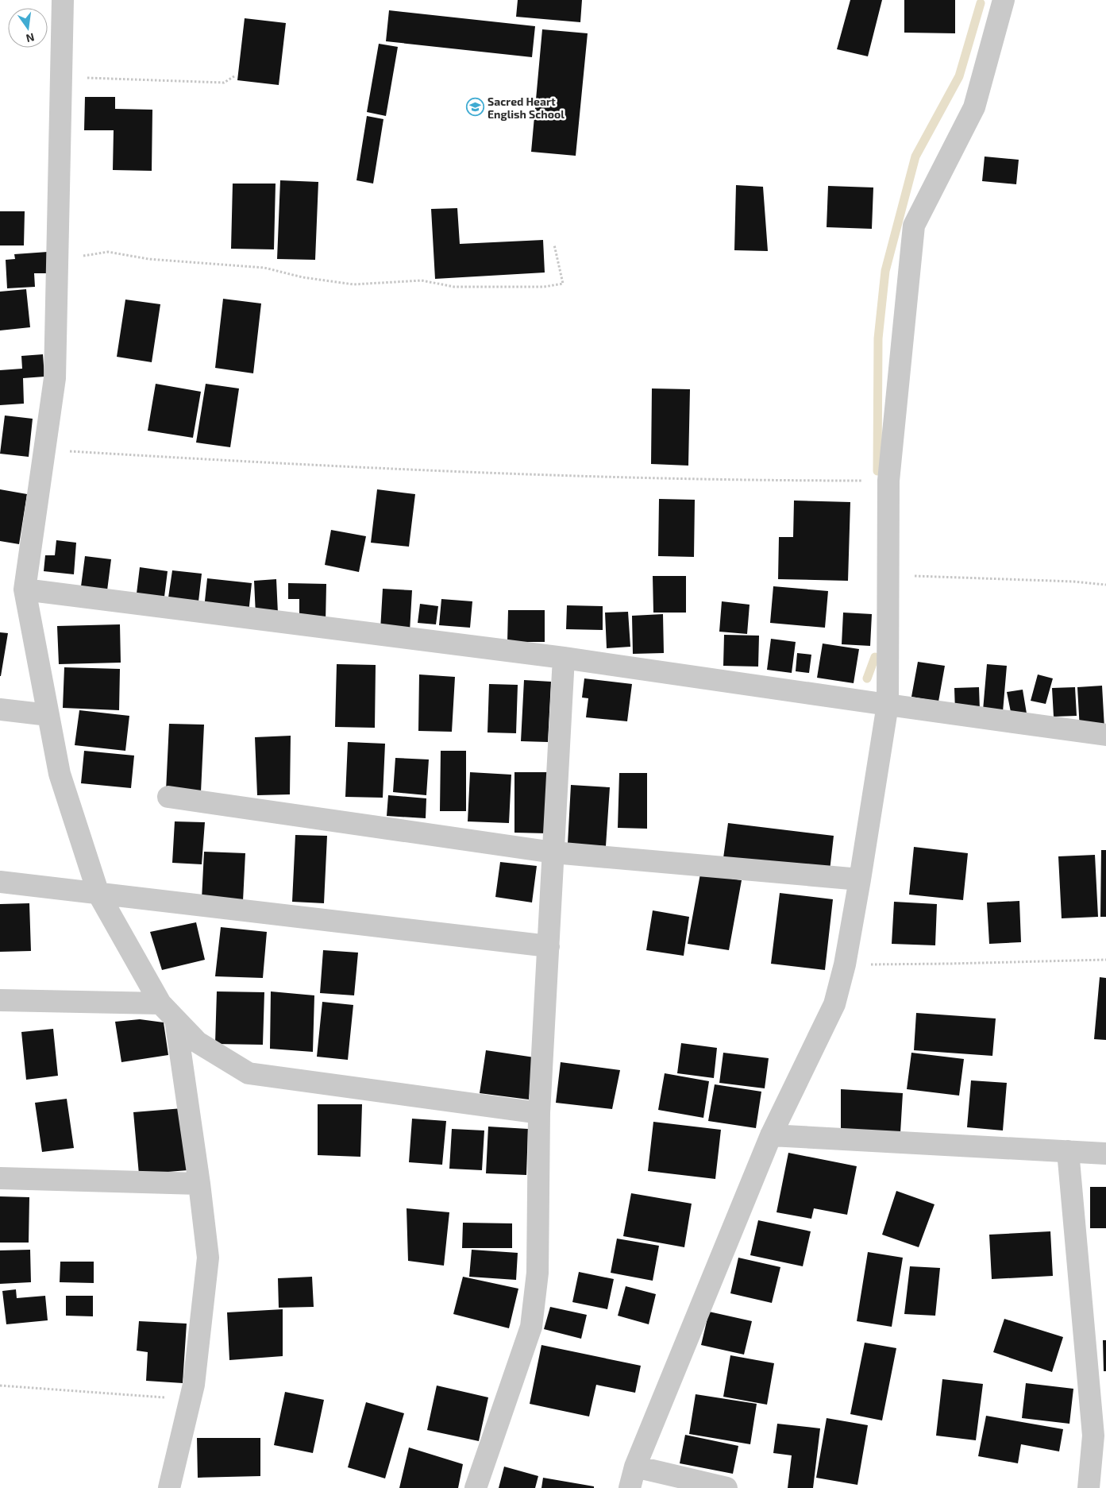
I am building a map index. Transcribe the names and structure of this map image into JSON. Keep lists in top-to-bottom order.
{
  "places": {
    "school or university": ["Sacred Heart English School"]
  },
  "north": "bottom"
}
